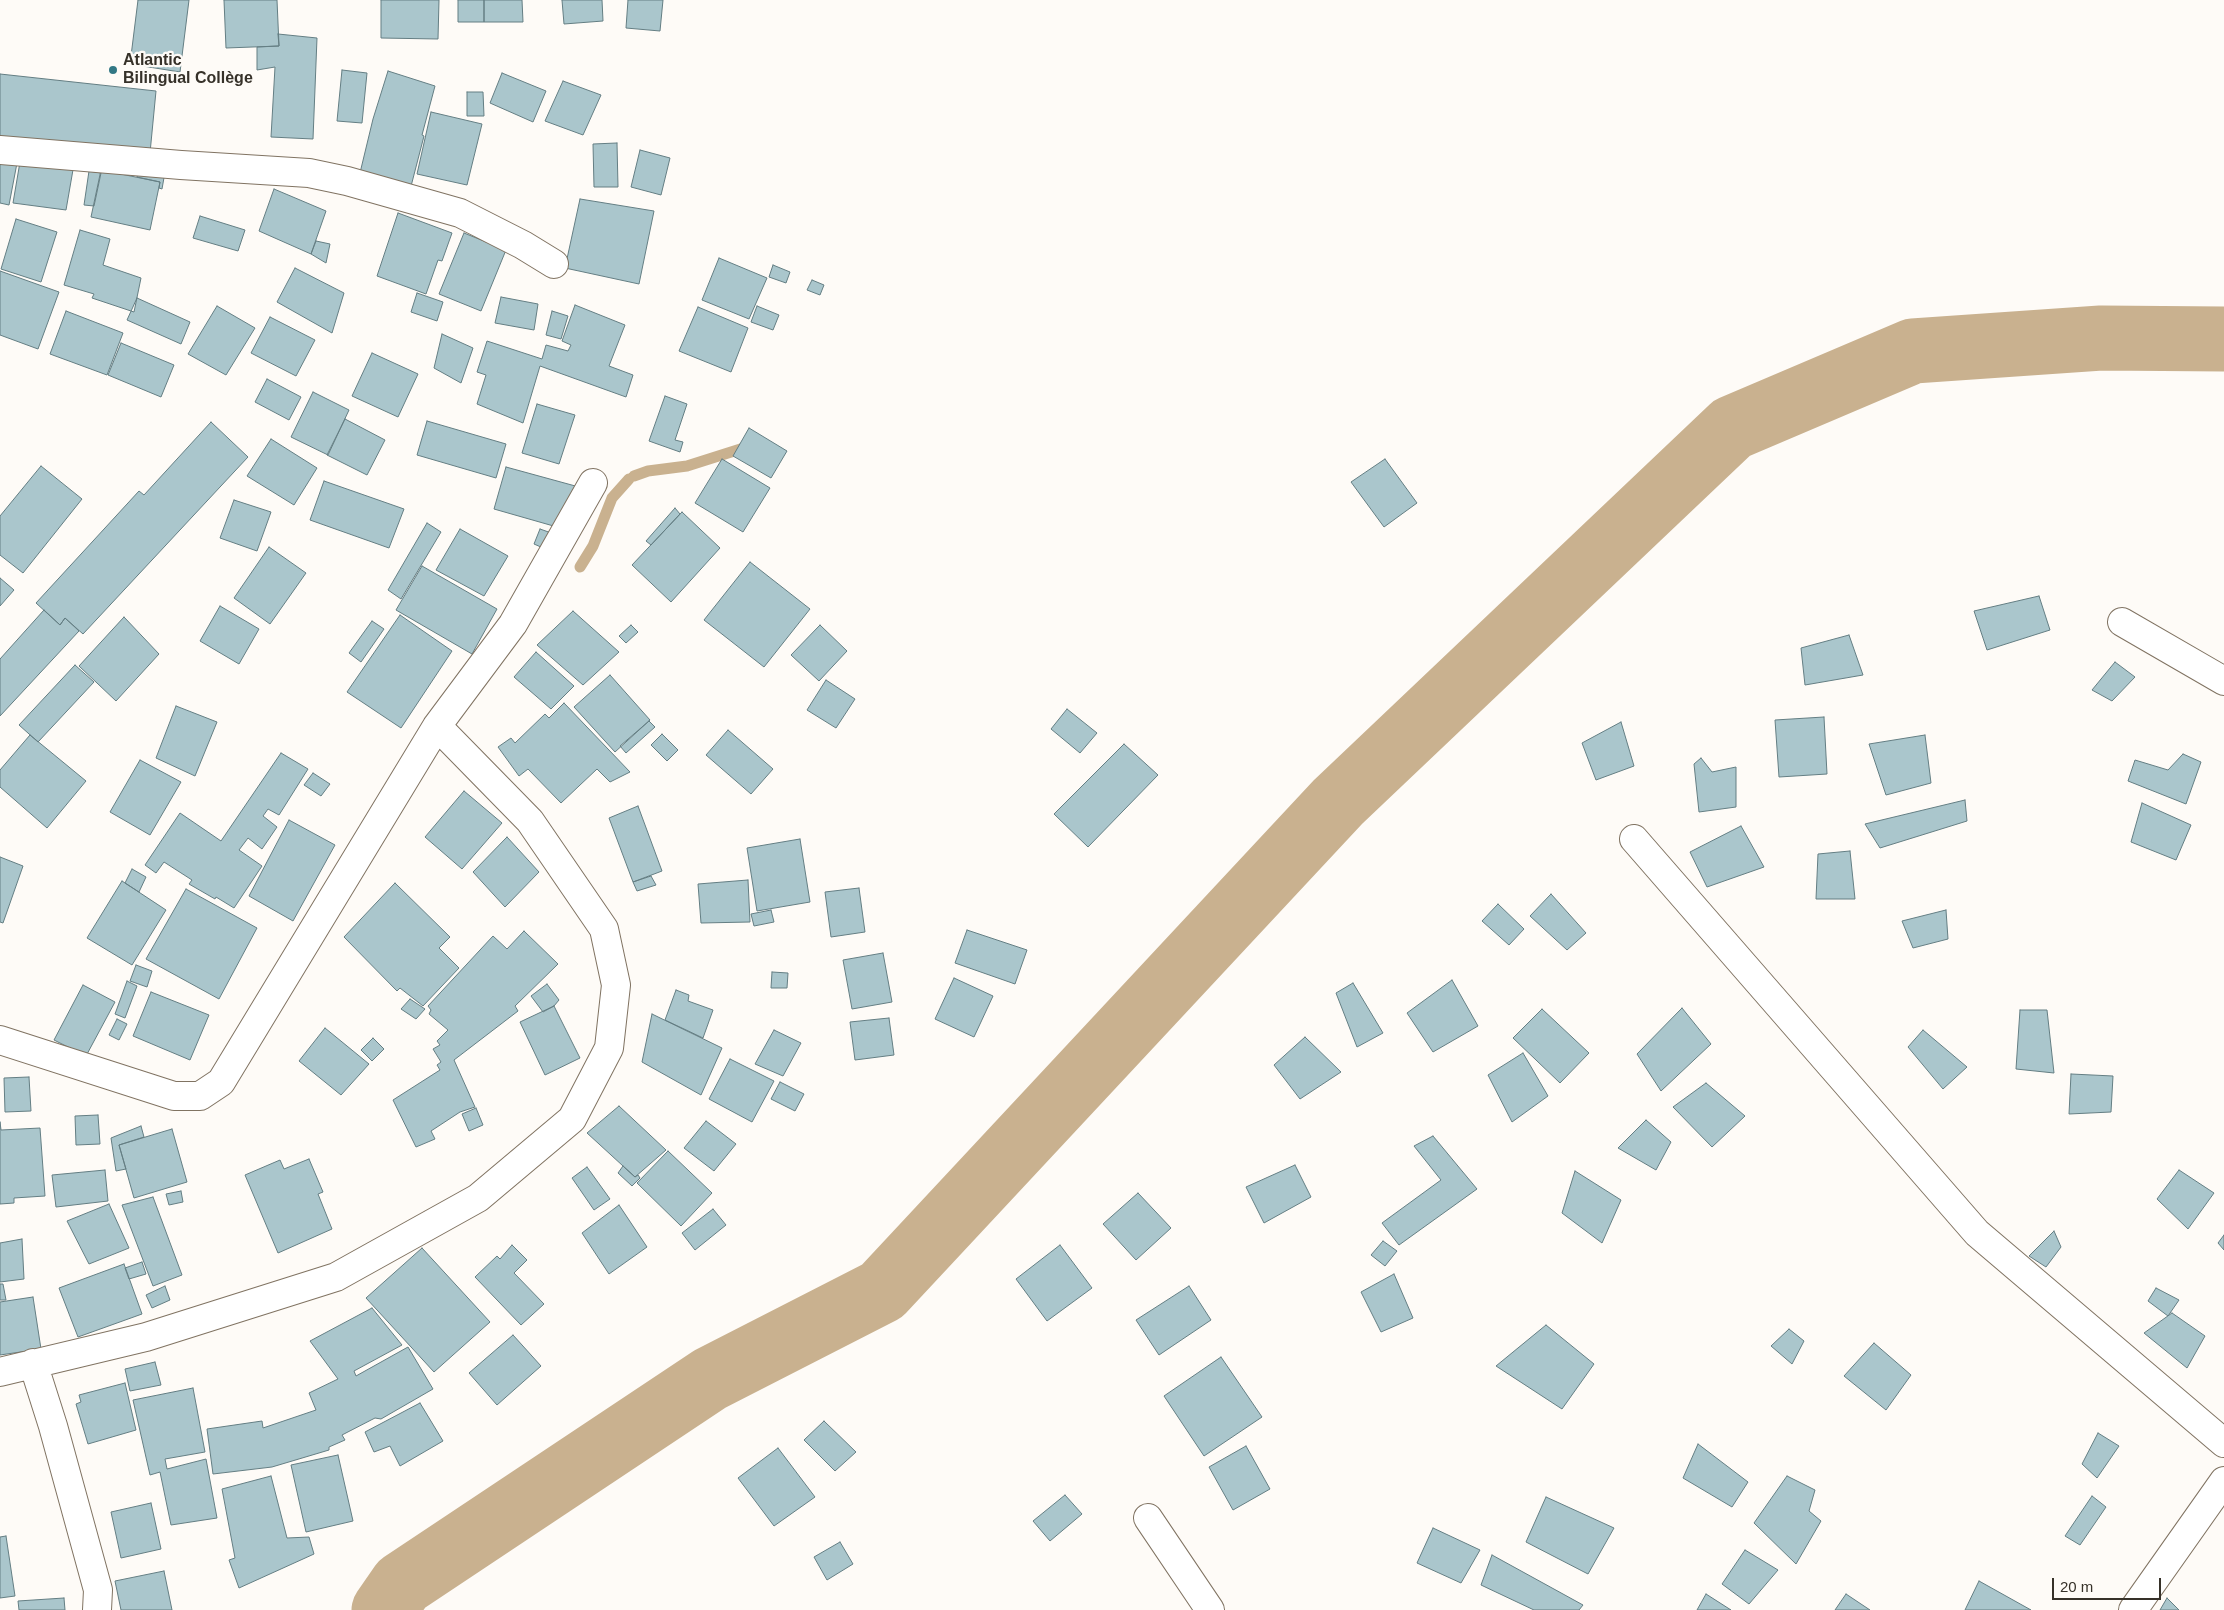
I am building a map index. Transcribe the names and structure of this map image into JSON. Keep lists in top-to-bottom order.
{
  "places": ["Atlantic Bilingual Collège"],
  "scale_bar": "20 m"
}
